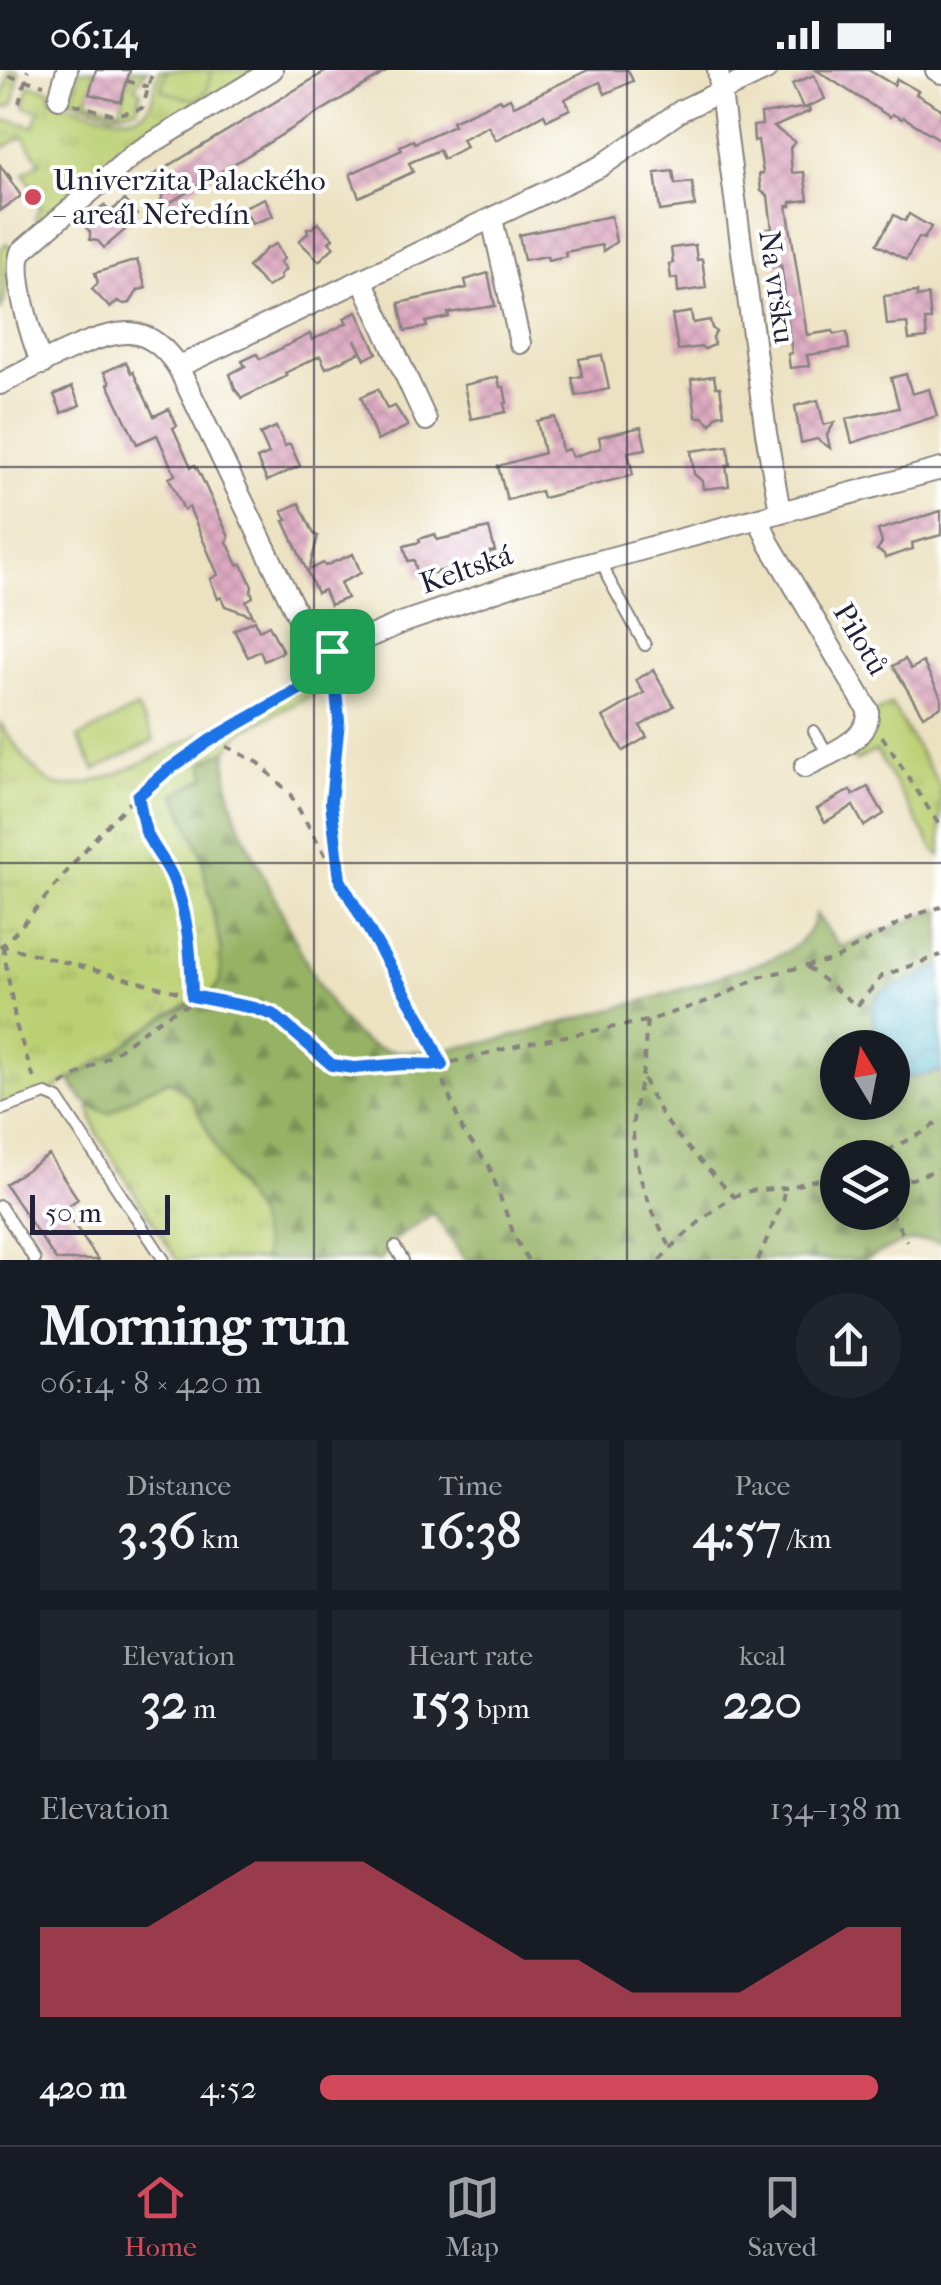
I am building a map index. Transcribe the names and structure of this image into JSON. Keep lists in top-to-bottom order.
{
  "streets": {
    "street": ["Na vršku", "Keltská", "Pilotů"]
  },
  "crossings": [
    ["Na vršku", "Keltská"],
    ["Keltská", "Pilotů"]
  ],
  "places": ["Univerzita Palackého – areál Neředín"],
  "scale_bar": "50 m",
  "north": "top",
  "page": {
    "status": "06:14",
    "scale": "50 m",
    "heading": ["Morning run", "06:14 · 8 × 420 m"],
    "stats": [
      ["Distance", "3.36 km"],
      ["Time", "16:38"],
      ["Pace", "4:57 /km"],
      ["Elevation", "32 m"],
      ["Heart rate", "153 bpm"],
      ["kcal", "220"]
    ],
    "chart": ["Elevation", "134–138 m"],
    "list": [
      {
        "name": "420 m",
        "note": "4:52"
      }
    ],
    "tabs": ["Home", "Map", "Saved"]
  }
}
